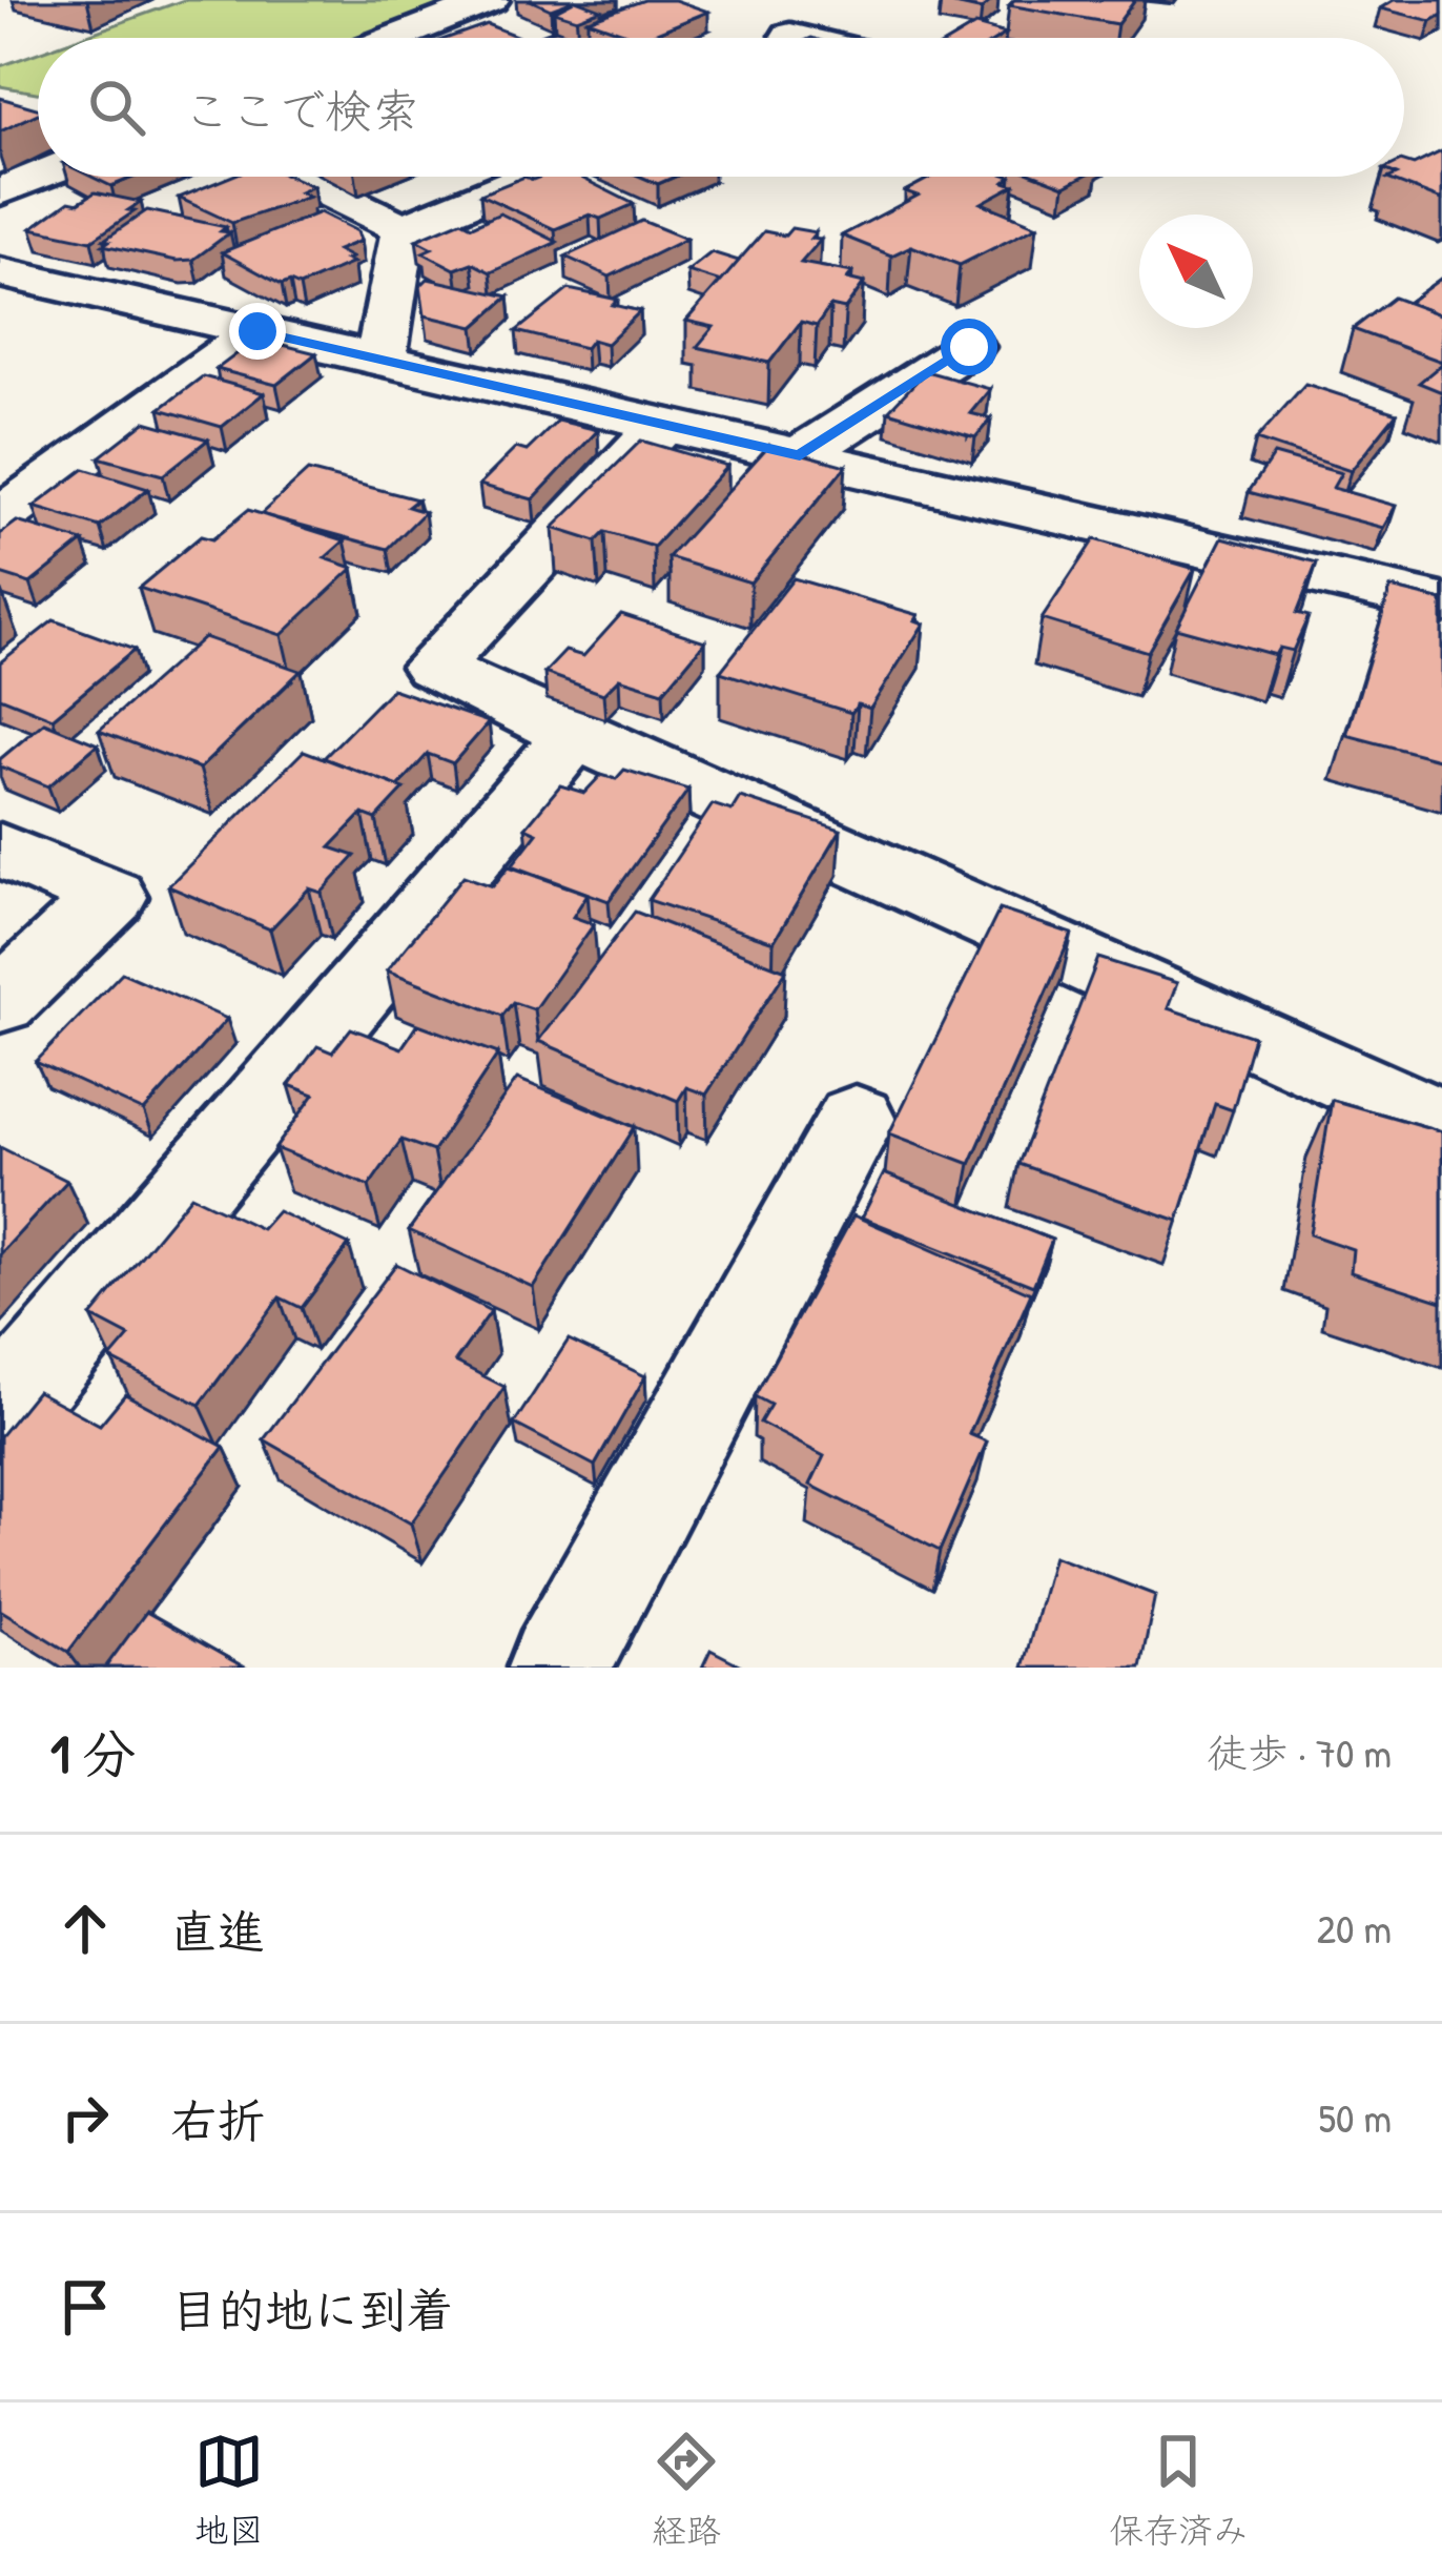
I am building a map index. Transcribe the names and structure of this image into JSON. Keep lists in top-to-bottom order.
{
  "north": "top left",
  "page": {
    "search": "ここで検索",
    "heading": ["1 分", "徒歩 · 70 m"],
    "list": [
      ["直進", "20 m"],
      ["右折", "50 m"],
      "目的地に到着"
    ],
    "nav": ["地図", "経路", "保存済み"]
  }
}
